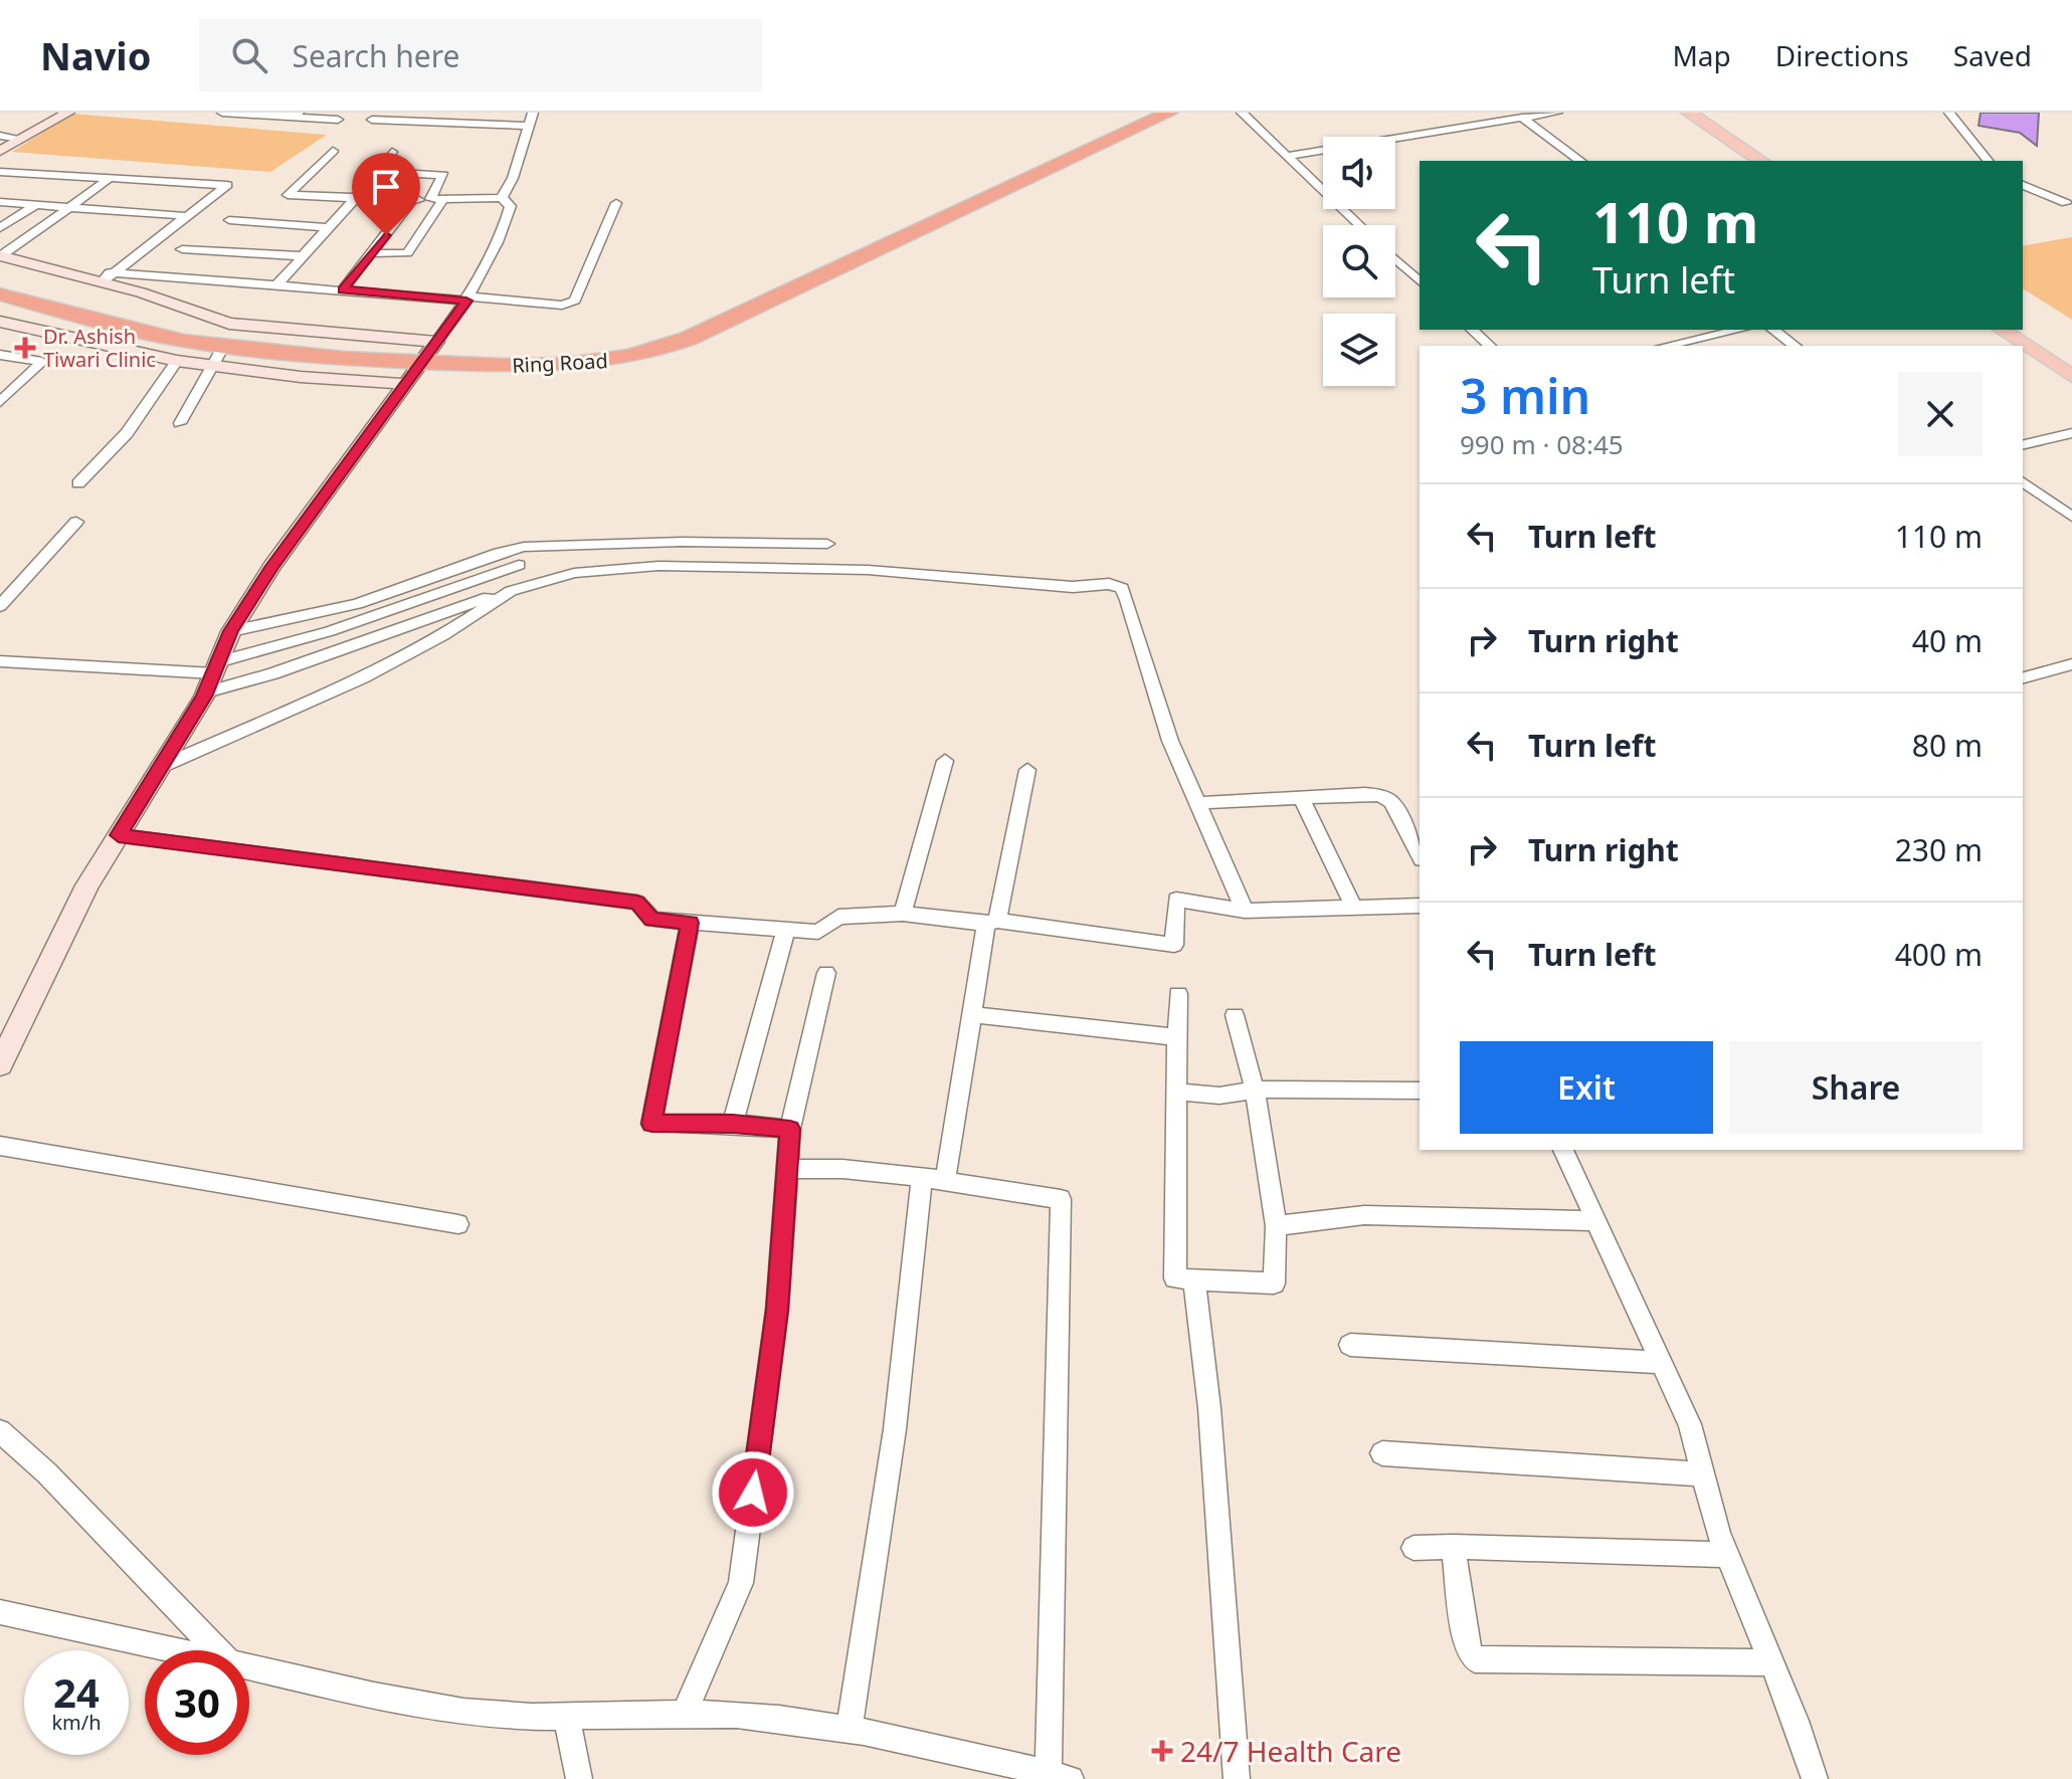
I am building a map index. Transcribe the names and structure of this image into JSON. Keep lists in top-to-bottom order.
{
  "streets": {
    "highway": ["Ring Road"]
  },
  "places": {
    "health": ["Dr. Ashish Tiwari Clinic", "24/7 Health Care"]
  },
  "page": {
    "header": "Navio",
    "search": "Search here",
    "nav": ["Map", "Directions", "Saved"],
    "turn": ["110 m", "Turn left"],
    "heading": ["3 min", "990 m · 08:45"],
    "list": [
      {
        "name": "Turn left",
        "value": "110 m"
      },
      {
        "name": "Turn right",
        "value": "40 m"
      },
      {
        "name": "Turn left",
        "value": "80 m"
      },
      {
        "name": "Turn right",
        "value": "230 m"
      },
      {
        "name": "Turn left",
        "value": "400 m"
      }
    ],
    "buttons": ["Exit", "Share"],
    "speed": "24 km/h",
    "limit": "30"
  }
}
